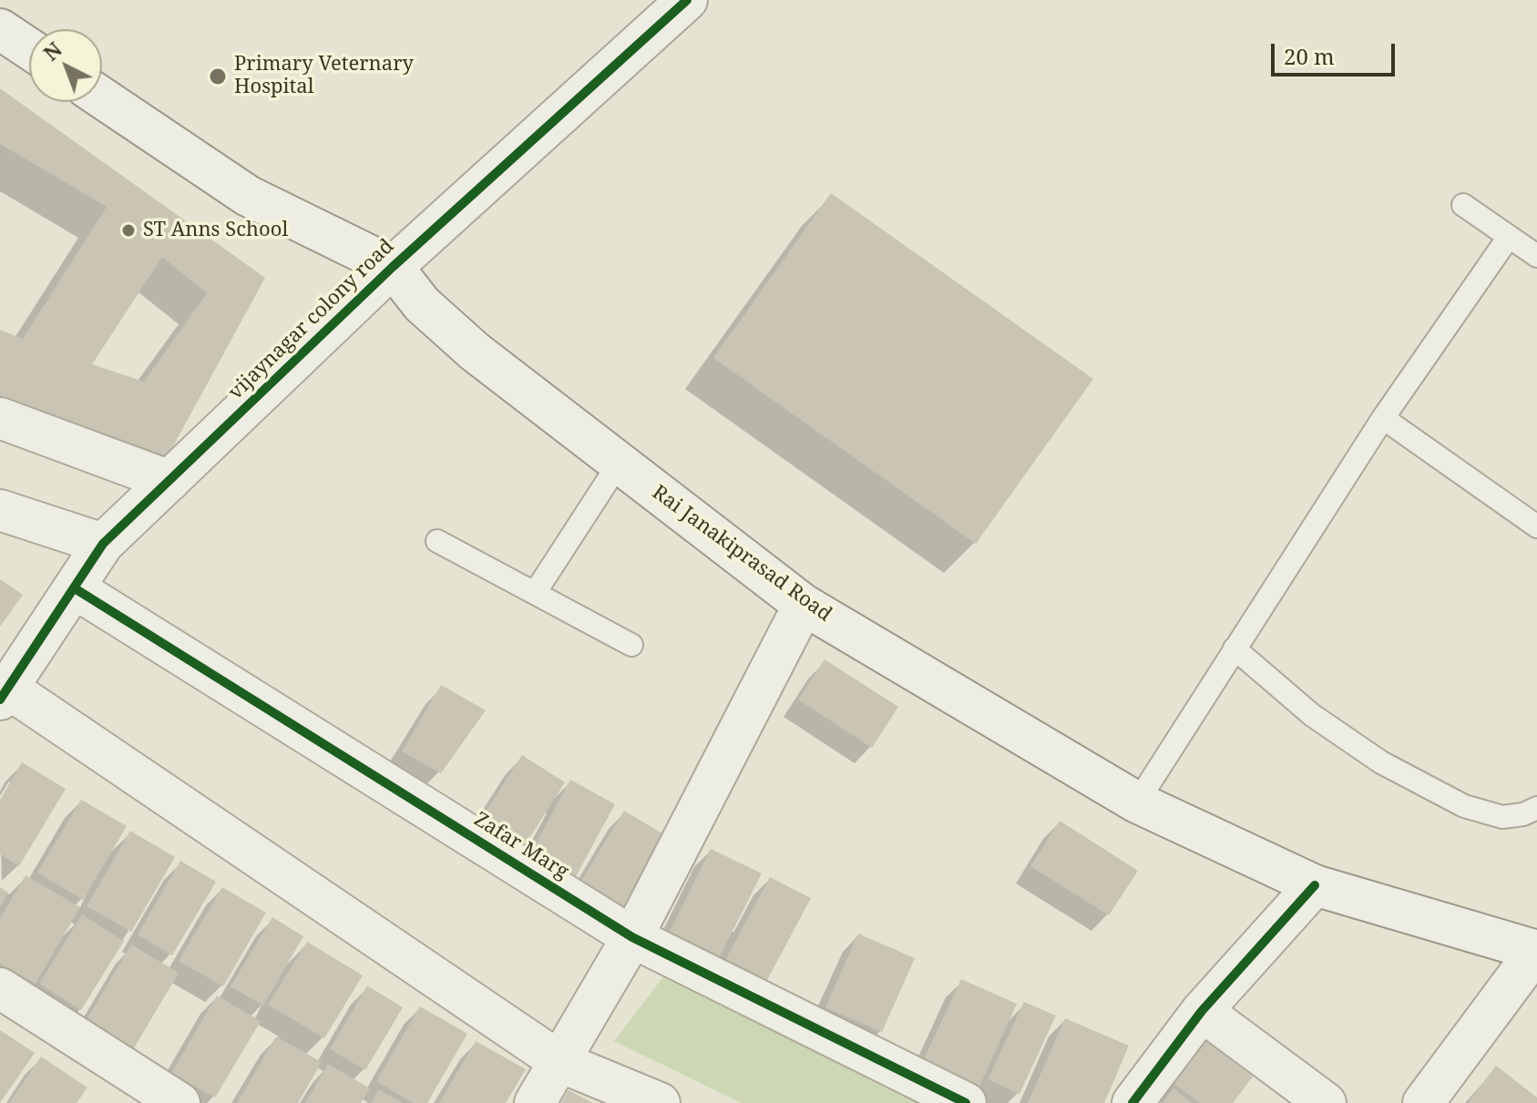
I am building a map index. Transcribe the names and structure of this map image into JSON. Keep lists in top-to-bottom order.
{
  "streets": {
    "street": ["vijaynagar colony road", "Rai Janakiprasad Road", "Zafar Marg"]
  },
  "crossings": [
    ["vijaynagar colony road", "Rai Janakiprasad Road"],
    ["vijaynagar colony road", "Zafar Marg"]
  ],
  "places": ["Primary Veternary Hospital", "ST Anns School"],
  "scale_bar": "20 m",
  "north": "top left"
}
